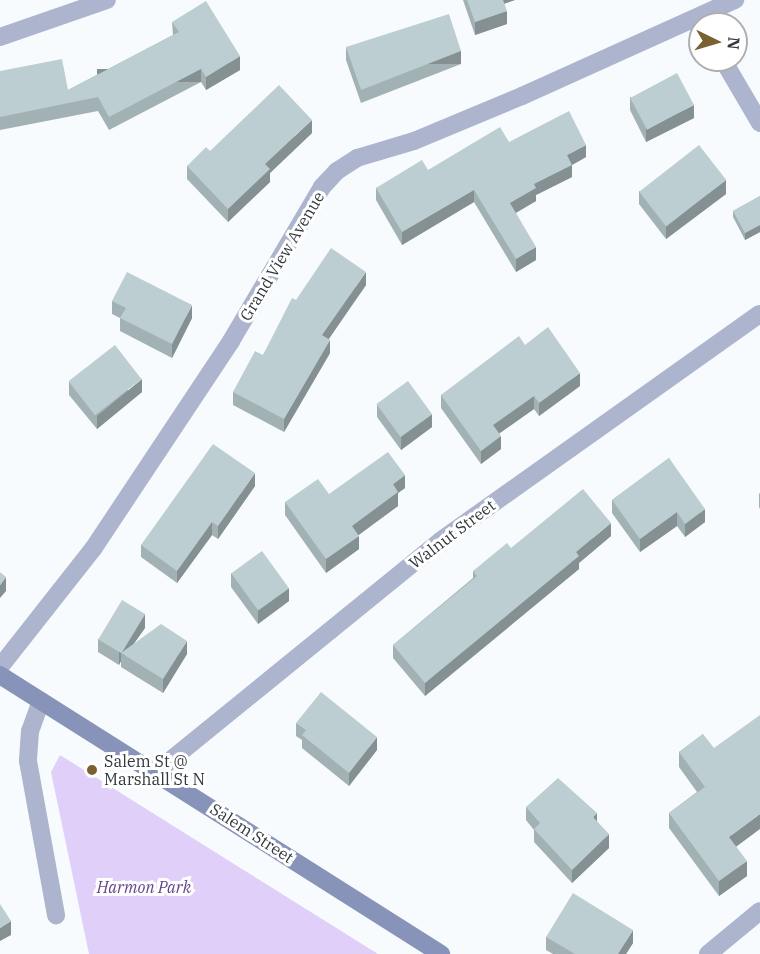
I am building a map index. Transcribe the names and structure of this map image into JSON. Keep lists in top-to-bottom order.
{
  "streets": {
    "main road": ["Salem Street"],
    "street": ["Grand View Avenue", "Walnut Street"]
  },
  "crossings": [
    ["Walnut Street", "Salem Street"]
  ],
  "parks": ["Harmon Park"],
  "places": ["Salem St @ Marshall St N"],
  "north": "right"
}
